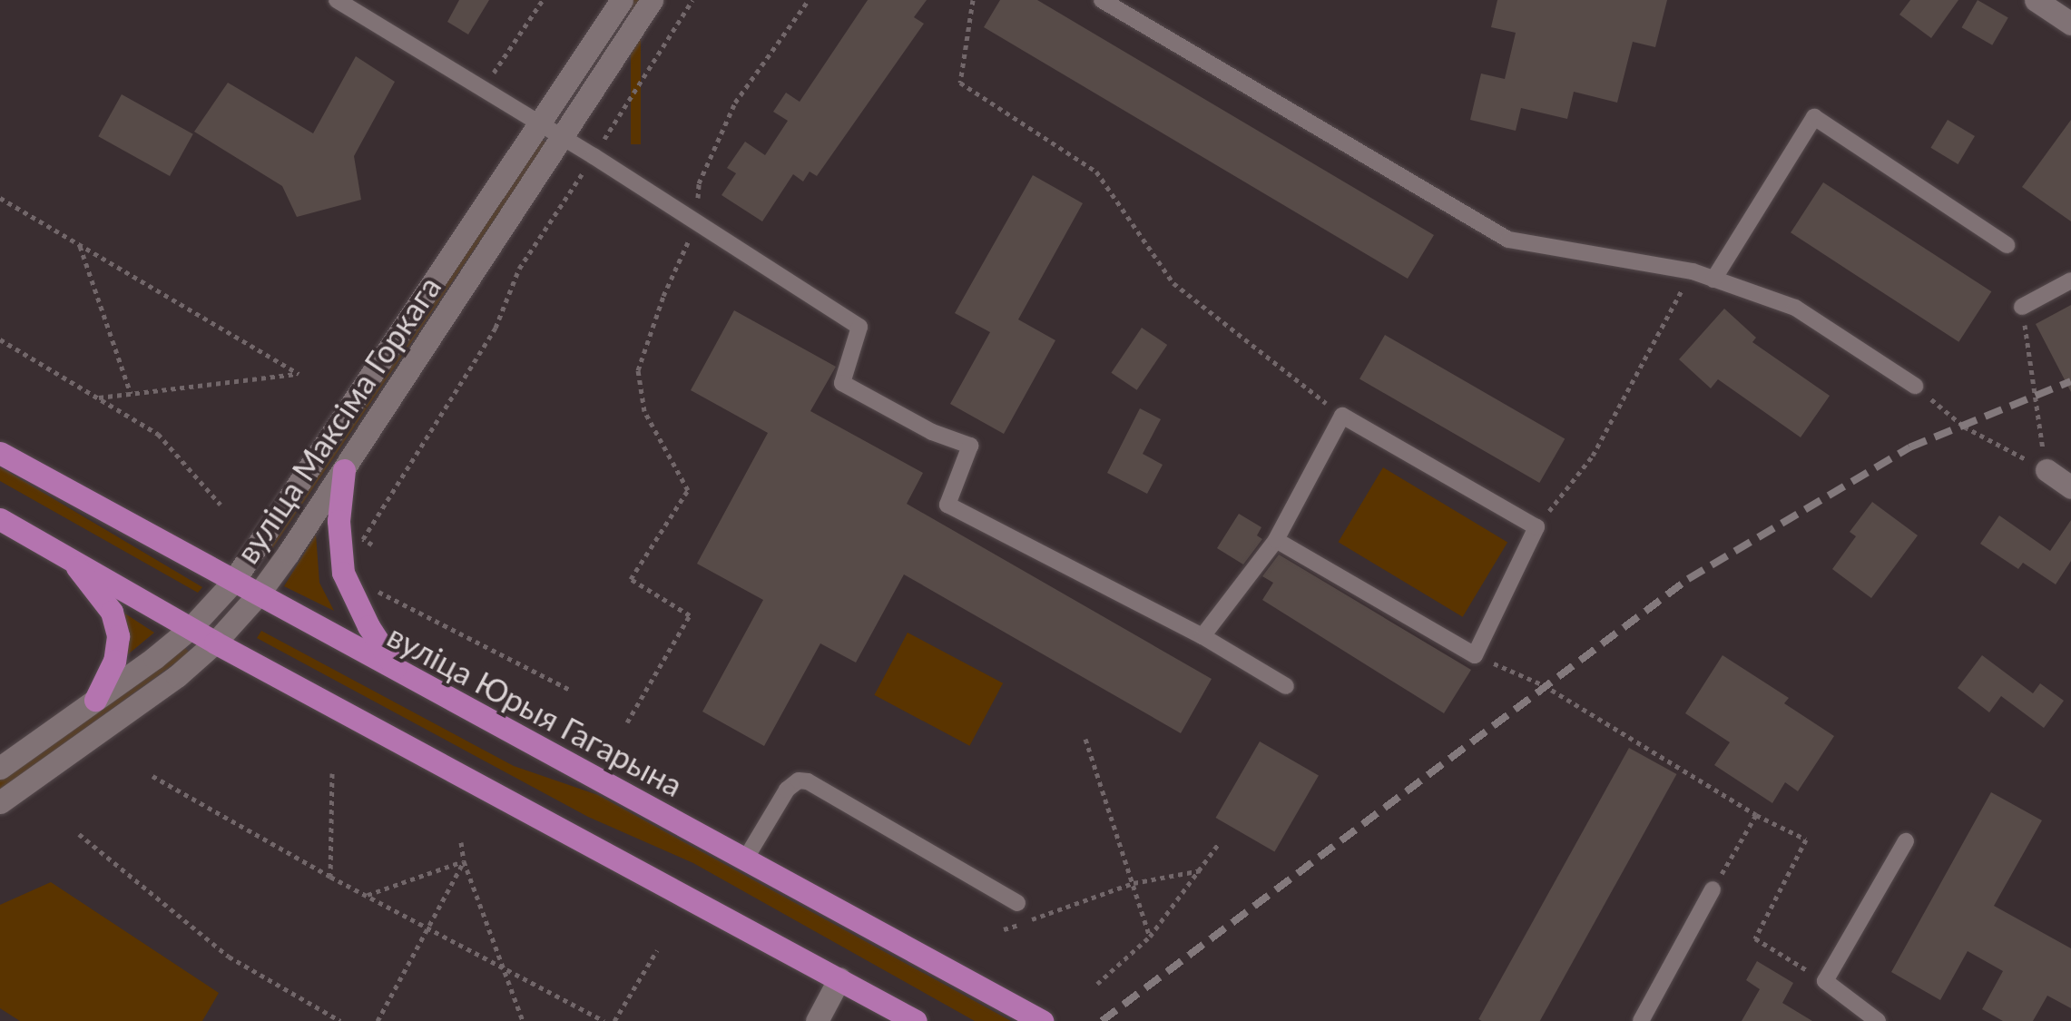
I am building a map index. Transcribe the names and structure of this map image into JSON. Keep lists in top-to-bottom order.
{
  "streets": {
    "main road": ["вуліца Юрыя Гагарына"],
    "street": ["вуліца Максіма Горкага"]
  },
  "crossings": [
    ["вуліца Максіма Горкага", "вуліца Юрыя Гагарына"]
  ]
}
